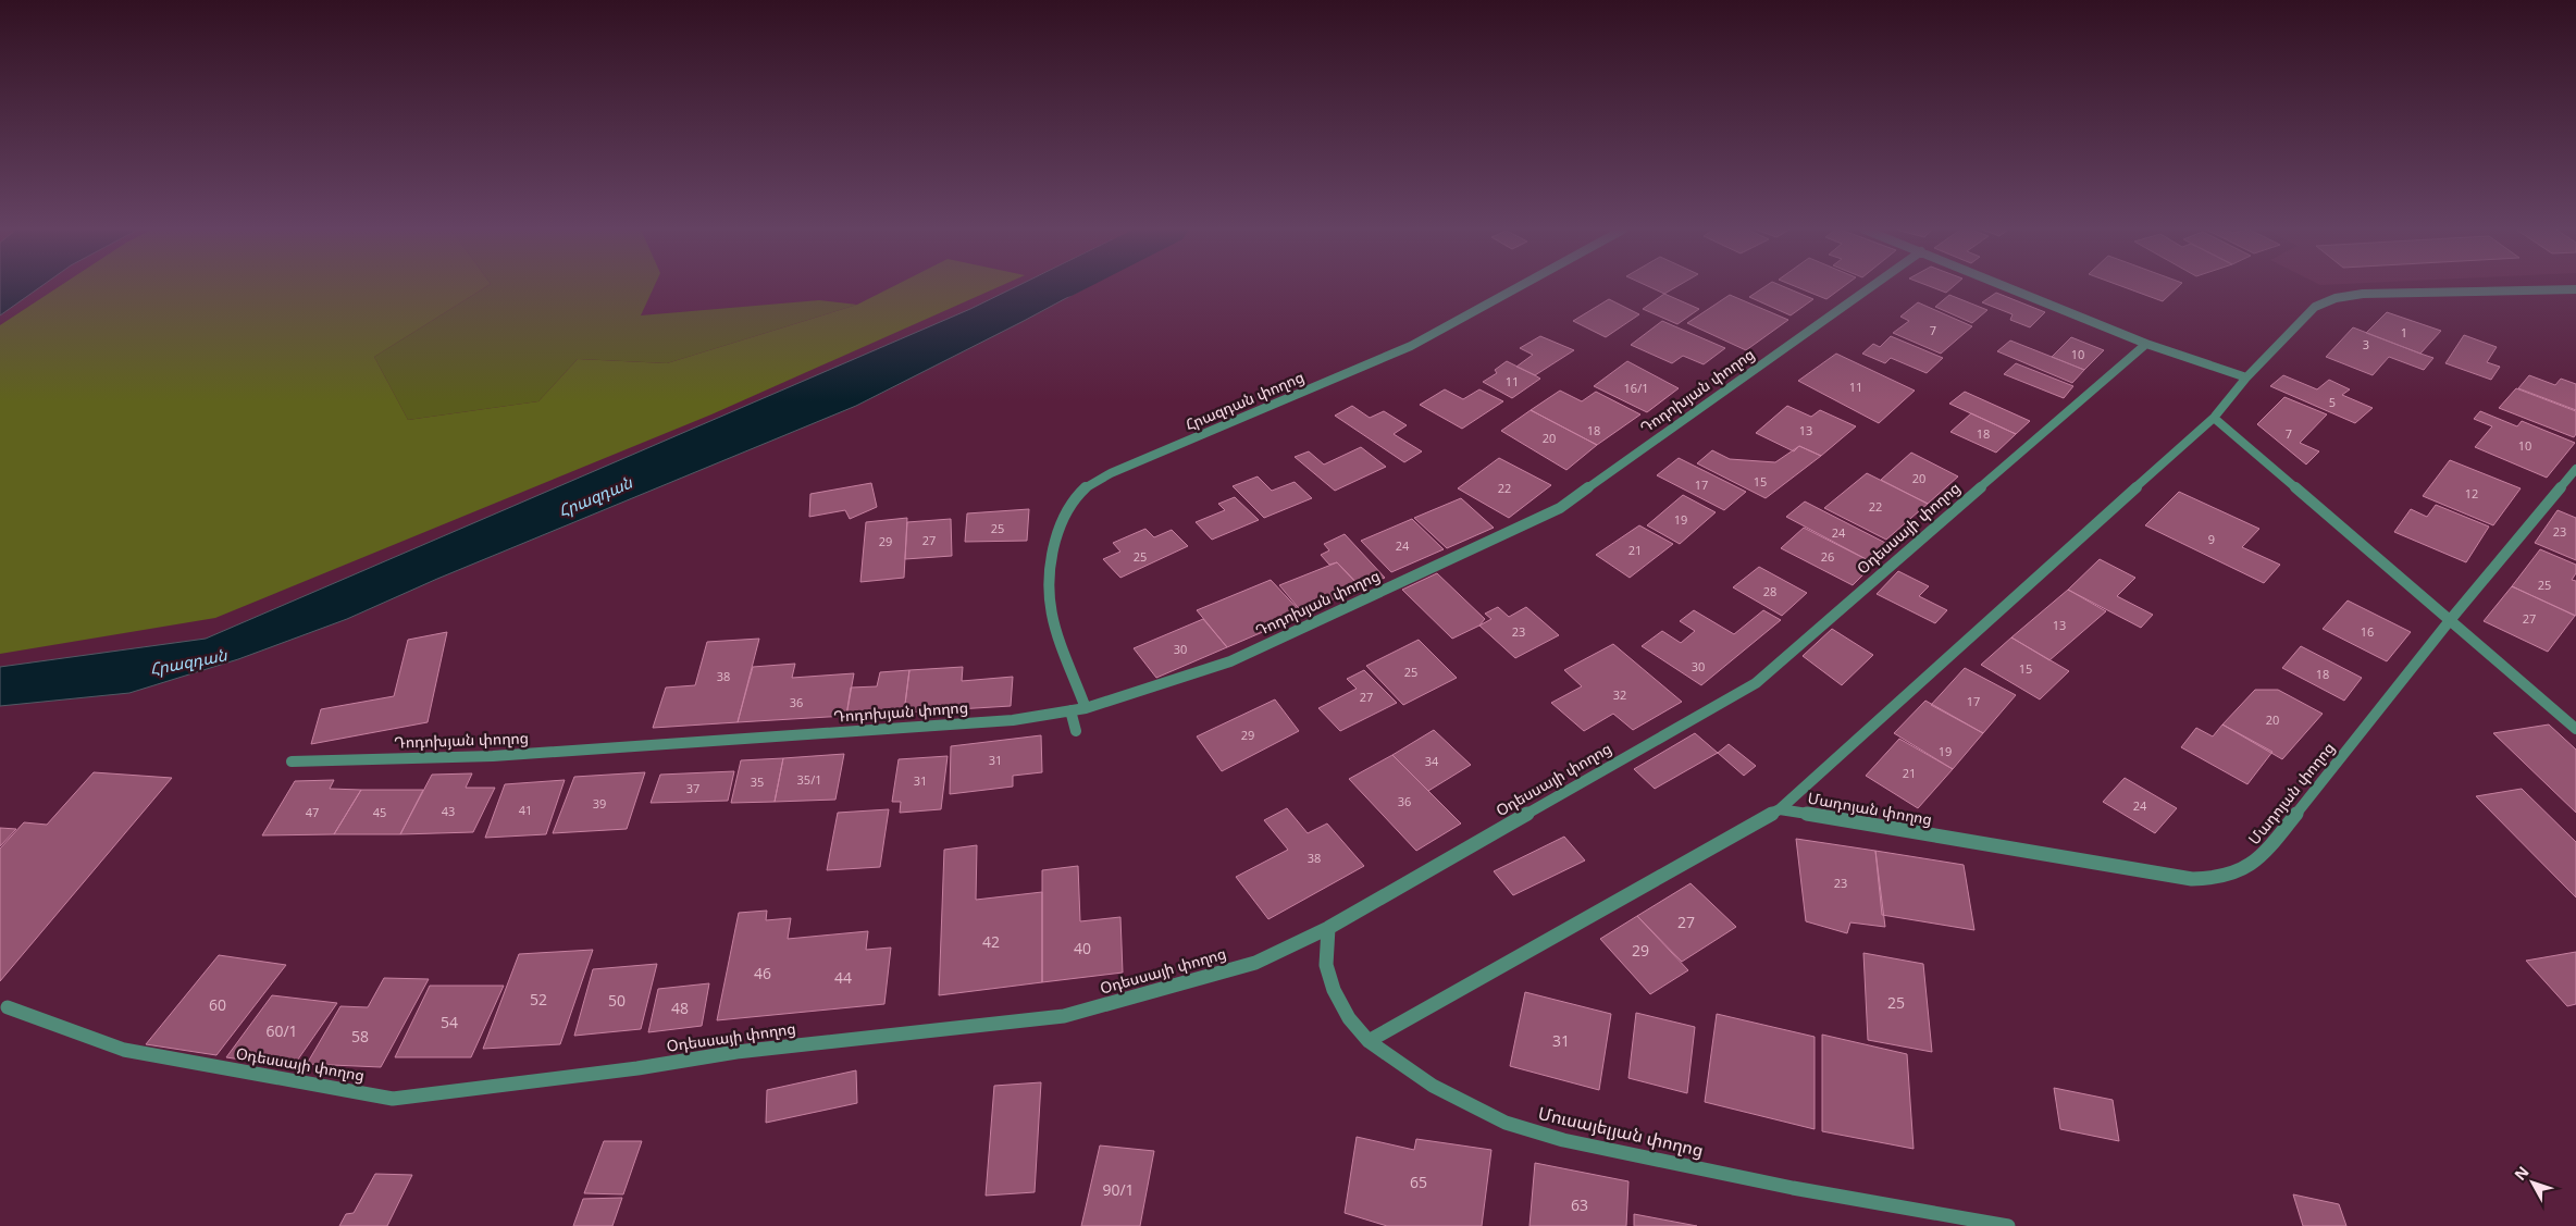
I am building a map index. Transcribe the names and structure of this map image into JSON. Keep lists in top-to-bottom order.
{
  "streets": {
    "street": [
      "Դոդոխյան փողոց",
      "Հրազդան փողոց",
      "Օդեսսայի փողոց",
      "Մադոյան փողոց",
      "Մուսայելյան փողոց"
    ]
  },
  "crossings": [
    ["Դոդոխյան փողոց", "Հրազդան փողոց"],
    ["Օդեսսայի փողոց", "Մուսայելյան փողոց"]
  ],
  "water": ["Հրազդան"],
  "house_numbers": [
    "7",
    "1",
    "3",
    "10",
    "11",
    "11",
    "16/1",
    "5",
    "18",
    "13",
    "18",
    "7",
    "20",
    "10",
    "20",
    "15",
    "17",
    "22",
    "12",
    "22",
    "19",
    "25",
    "23",
    "24",
    "9",
    "27",
    "29",
    "24",
    "21",
    "25",
    "26",
    "25",
    "28",
    "27",
    "13",
    "23",
    "16",
    "30",
    "30",
    "15",
    "25",
    "18",
    "38",
    "32",
    "27",
    "17",
    "36",
    "20",
    "29",
    "19",
    "31",
    "34",
    "21",
    "35/1",
    "31",
    "35",
    "37",
    "36",
    "39",
    "24",
    "41",
    "43",
    "47",
    "45",
    "38",
    "23",
    "27",
    "42",
    "40",
    "29",
    "46",
    "44",
    "52",
    "50",
    "25",
    "60",
    "48",
    "54",
    "60/1",
    "58",
    "31",
    "65",
    "90/1",
    "63"
  ],
  "north": "top left"
}
